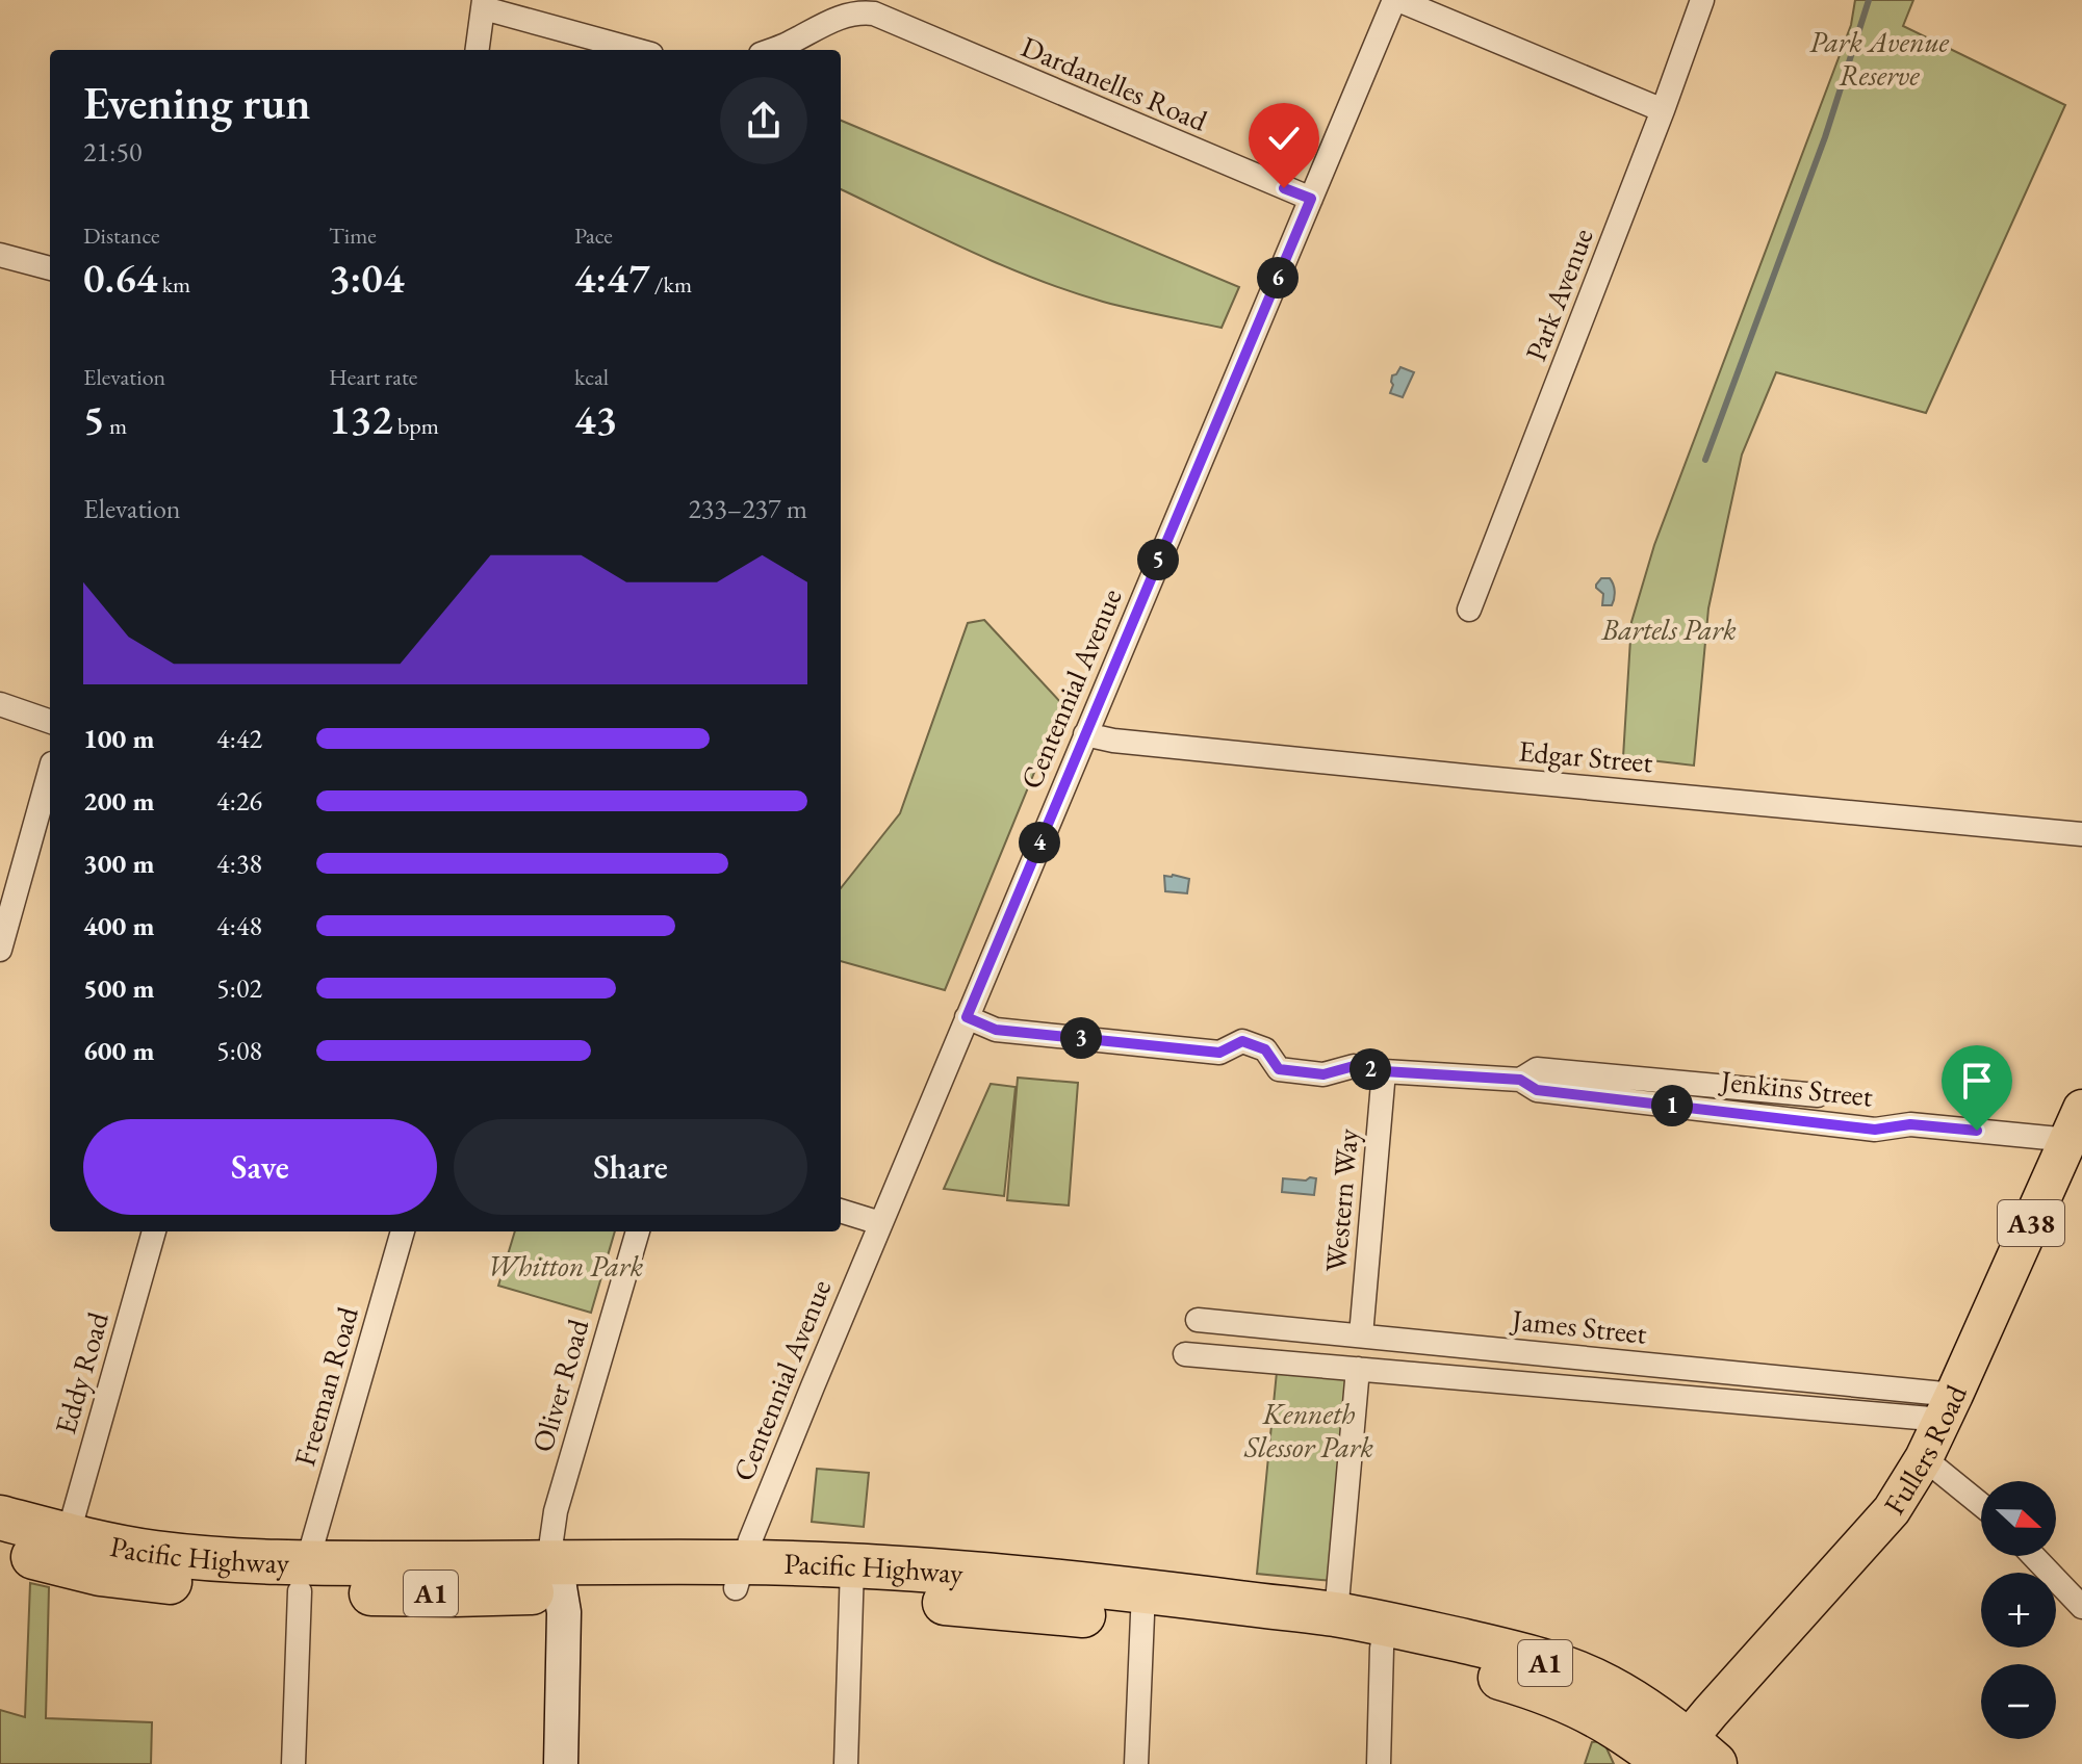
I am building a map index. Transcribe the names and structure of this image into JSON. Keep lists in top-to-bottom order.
{
  "streets": {
    "highway": ["Pacific Highway", "A1"],
    "main road": ["A38", "Fullers Road"],
    "street": [
      "Dardanelles Road",
      "Park Avenue",
      "Centennial Avenue",
      "Edgar Street",
      "Jenkins Street",
      "Western Way",
      "James Street",
      "Eddy Road",
      "Oliver Road",
      "Freeman Road"
    ]
  },
  "crossings": [
    ["Dardanelles Road", "Centennial Avenue"],
    ["Centennial Avenue", "Edgar Street"],
    ["Centennial Avenue", "Jenkins Street"],
    ["Centennial Avenue", "Pacific Highway"],
    ["Jenkins Street", "Western Way"],
    ["Jenkins Street", "Fullers Road"],
    ["Western Way", "James Street"],
    ["James Street", "Fullers Road"],
    ["Eddy Road", "Pacific Highway"],
    ["Oliver Road", "Pacific Highway"],
    ["Freeman Road", "Pacific Highway"],
    ["Fullers Road", "Pacific Highway"]
  ],
  "parks": [
    "Park Avenue Reserve",
    "Bartels Park",
    "Whitton Park",
    "Kenneth Slessor Park"
  ],
  "north": "right",
  "page": {
    "heading": ["Evening run", "21:50"],
    "stats": [
      ["Distance", "0.64 km"],
      ["Time", "3:04"],
      ["Pace", "4:47 /km"],
      ["Elevation", "5 m"],
      ["Heart rate", "132 bpm"],
      ["kcal", "43"]
    ],
    "pins": [
      "6",
      "5",
      "4",
      "3",
      "2",
      "1"
    ],
    "chart": ["Elevation", "233–237 m"],
    "list": [
      {
        "name": "100 m",
        "note": "4:42"
      },
      {
        "name": "200 m",
        "note": "4:26"
      },
      {
        "name": "300 m",
        "note": "4:38"
      },
      {
        "name": "400 m",
        "note": "4:48"
      },
      {
        "name": "500 m",
        "note": "5:02"
      },
      {
        "name": "600 m",
        "note": "5:08"
      }
    ],
    "buttons": ["Save", "Share"],
    "map_buttons": ["+", "−"]
  }
}
